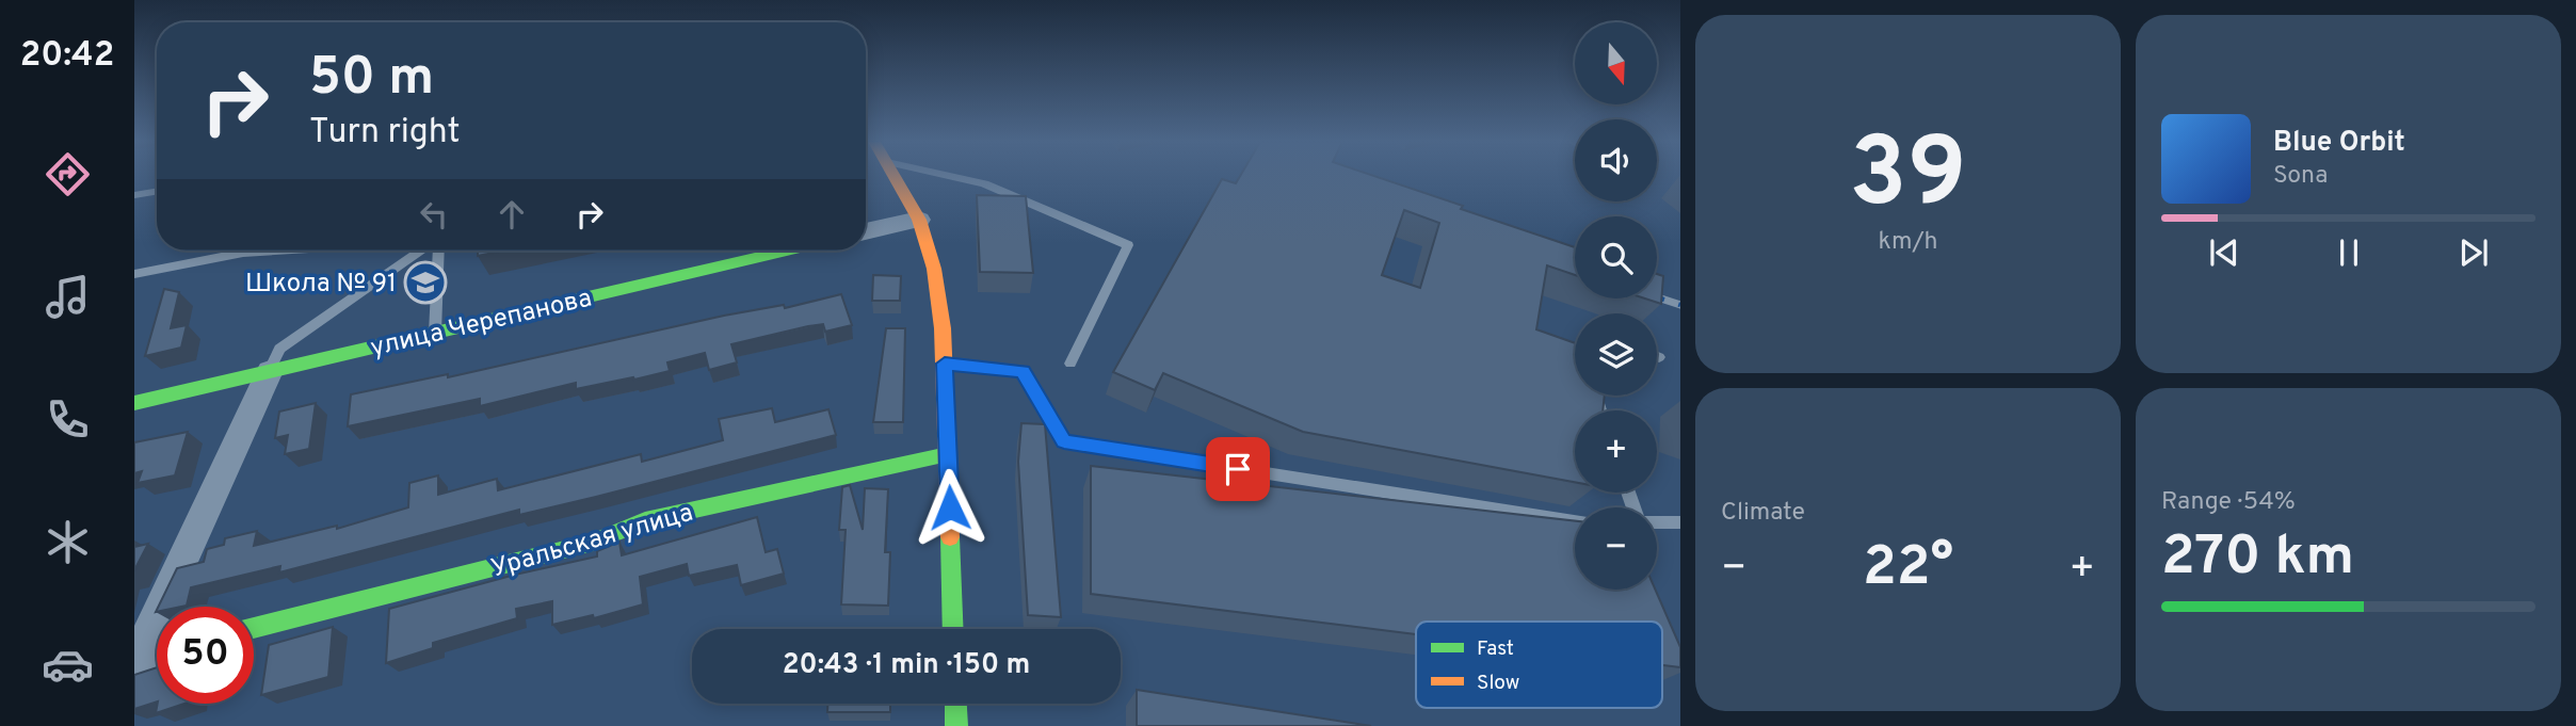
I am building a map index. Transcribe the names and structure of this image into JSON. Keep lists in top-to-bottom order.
{
  "streets": {
    "street": ["улица Черепанова", "Уральская улица"]
  },
  "places": {
    "school or university": ["Школа № 91"]
  },
  "legend": ["Fast", "Slow"],
  "north": "bottom",
  "page": {
    "tabs": "20:42",
    "tile": [
      ["39", "km/h"],
      "Climate",
      ["Range · 54%", "270 km"]
    ],
    "map_buttons": ["+", "−"],
    "turn": ["50 m", "Turn right"],
    "song": ["Blue Orbit", "Sona"],
    "heat": ["−", "22°", "+"],
    "limit": "50",
    "trip": "20:43 · 1 min · 150 m"
  }
}
